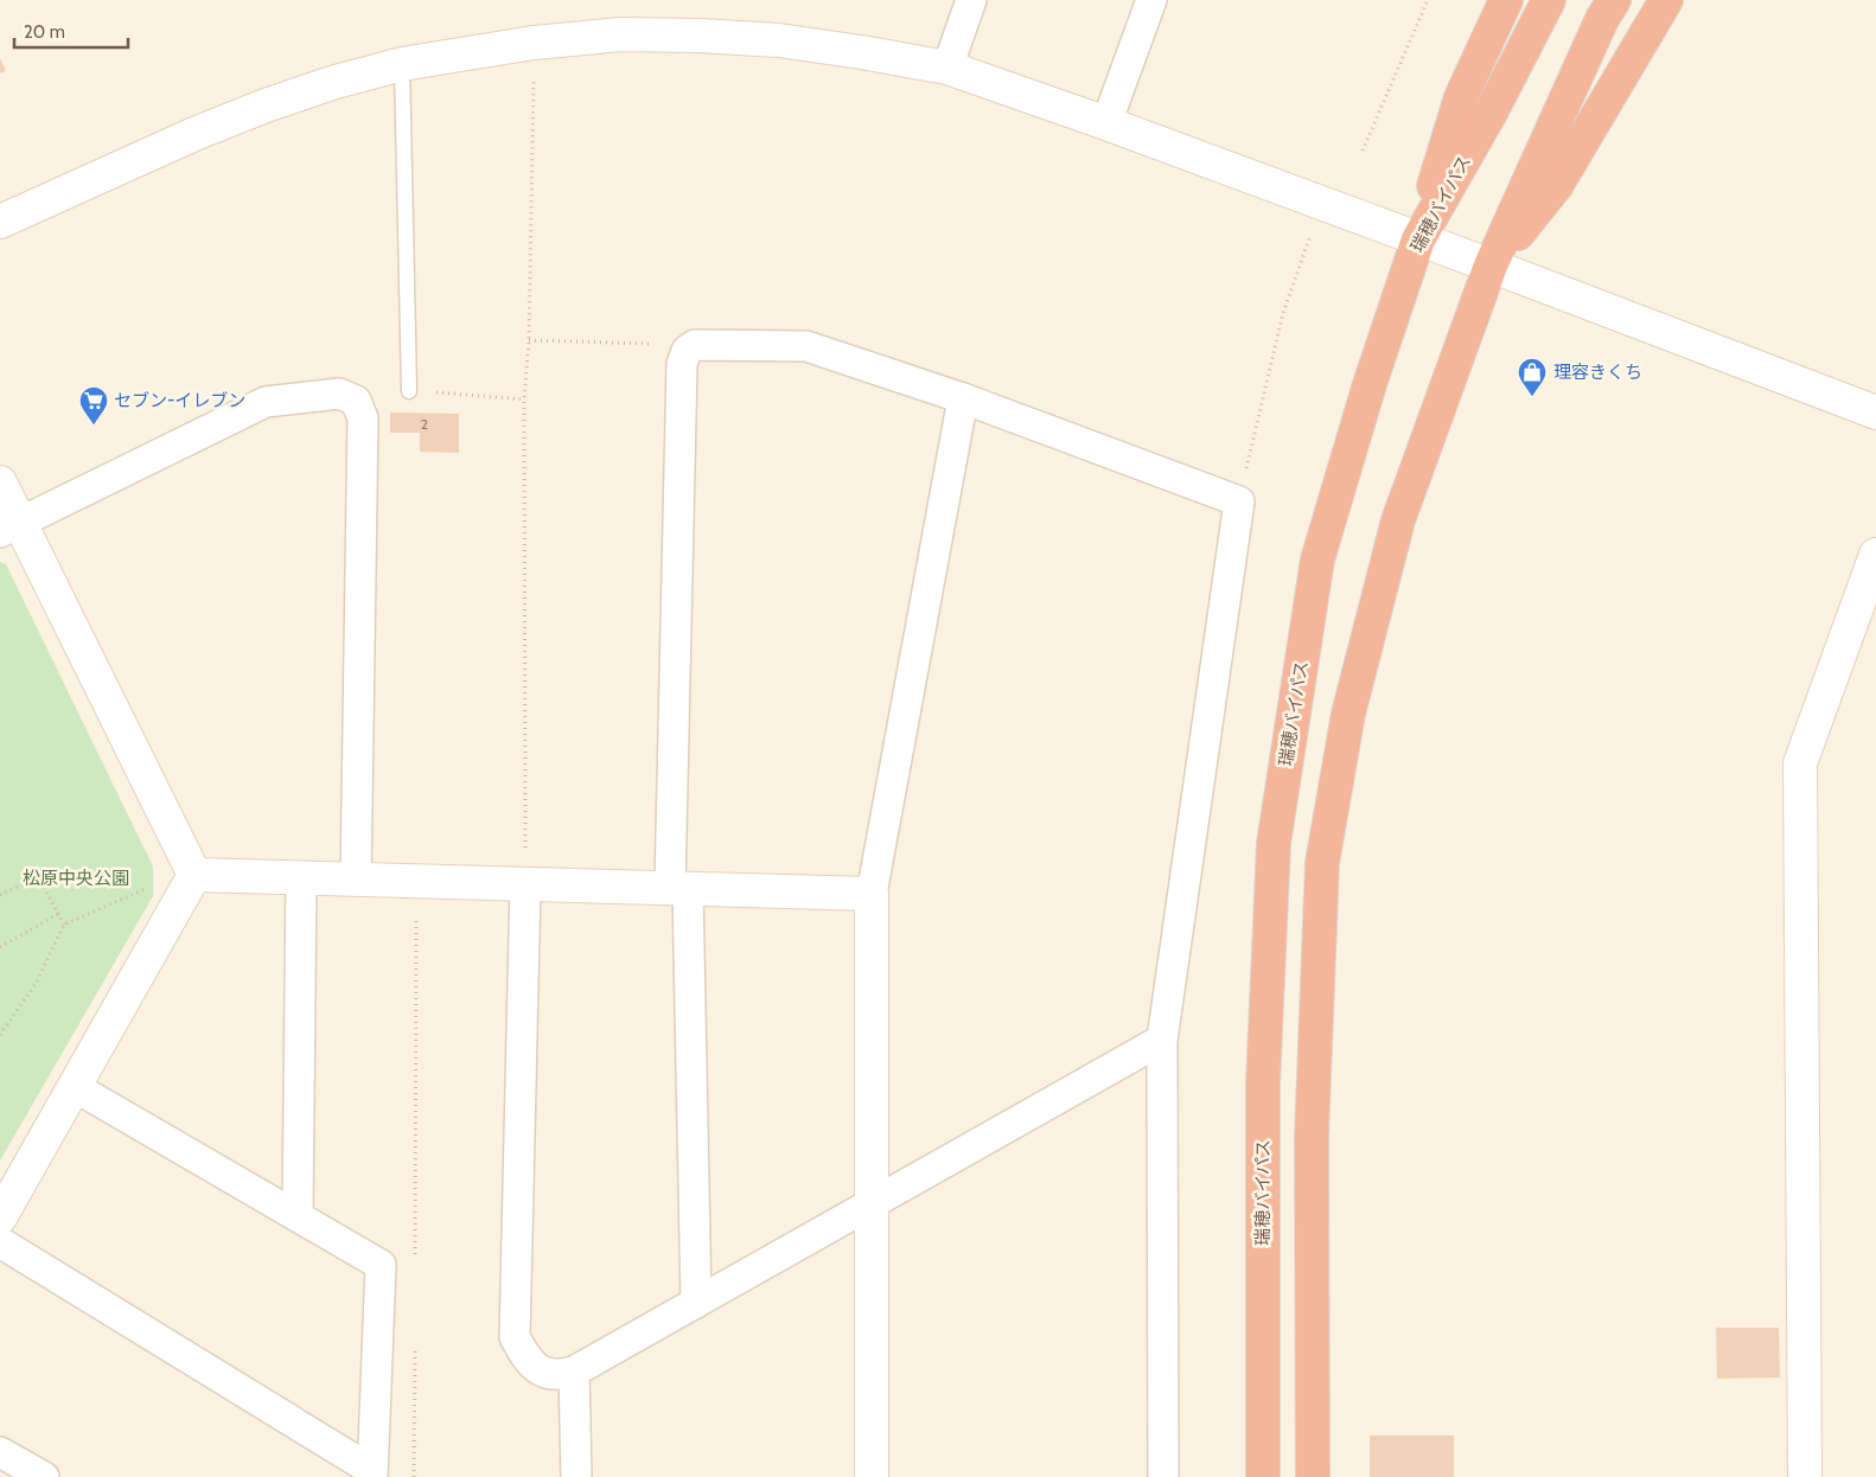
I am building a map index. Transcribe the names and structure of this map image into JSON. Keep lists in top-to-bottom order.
{
  "streets": {
    "highway": ["瑞穂バイパス"]
  },
  "parks": ["松原中央公園"],
  "places": {
    "shop": ["理容きくち"],
    "supermarket": ["セブン-イレブン"]
  },
  "house_numbers": ["2"],
  "scale_bar": "20 m"
}
